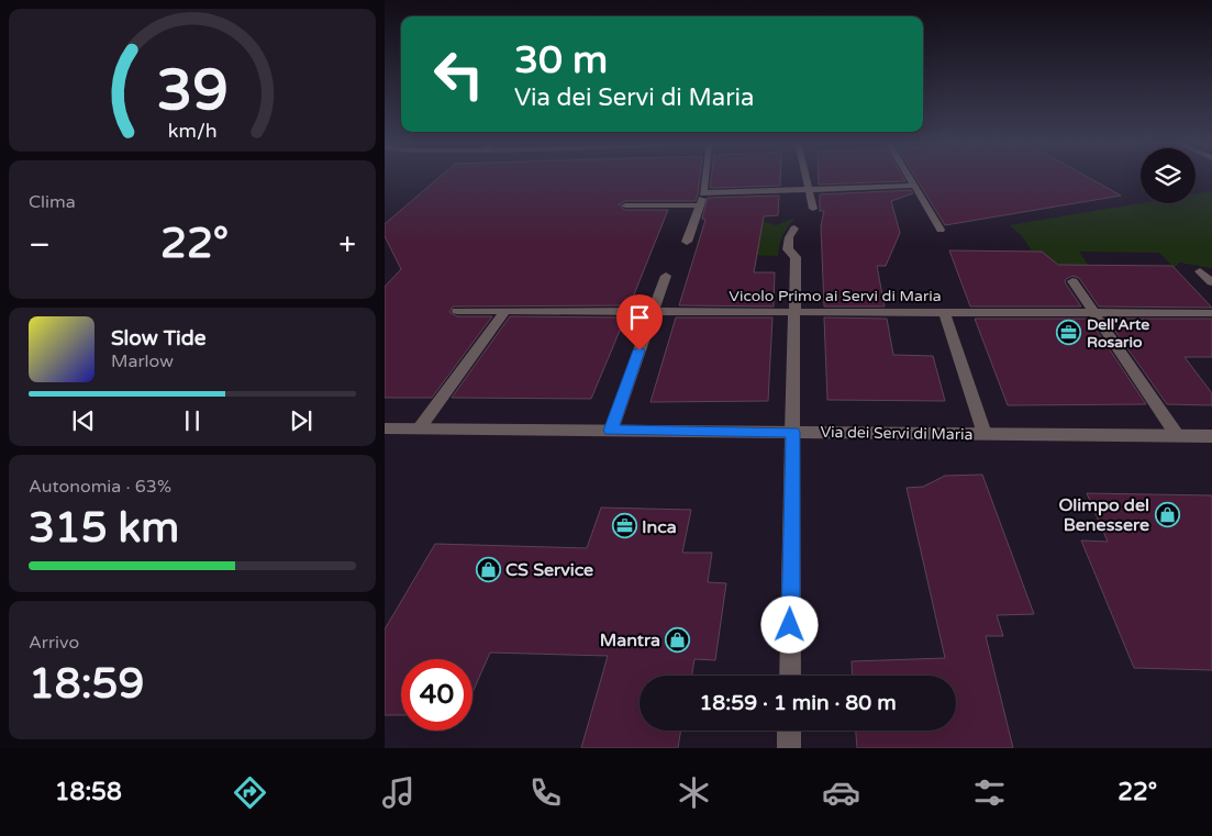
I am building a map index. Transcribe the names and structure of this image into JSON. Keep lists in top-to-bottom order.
{
  "streets": {
    "street": ["Vicolo Primo ai Servi di Maria", "Via dei Servi di Maria"]
  },
  "places": {
    "office": ["Dell'Arte Rosario", "Inca"],
    "shop": ["Olimpo del Benessere", "CS Service", "Mantra"]
  },
  "page": {
    "turn": ["30 m", "Via dei Servi di Maria"],
    "tile": [
      "Clima",
      ["Autonomia · 63%", "315 km"],
      ["Arrivo", "18:59"]
    ],
    "heat": ["−", "22°", "+"],
    "song": ["Slow Tide", "Marlow"],
    "limit": "40",
    "trip": "18:59 · 1 min · 80 m",
    "tabs": ["18:58", "22°"],
    "gauge": ["39", "km/h"]
  }
}
